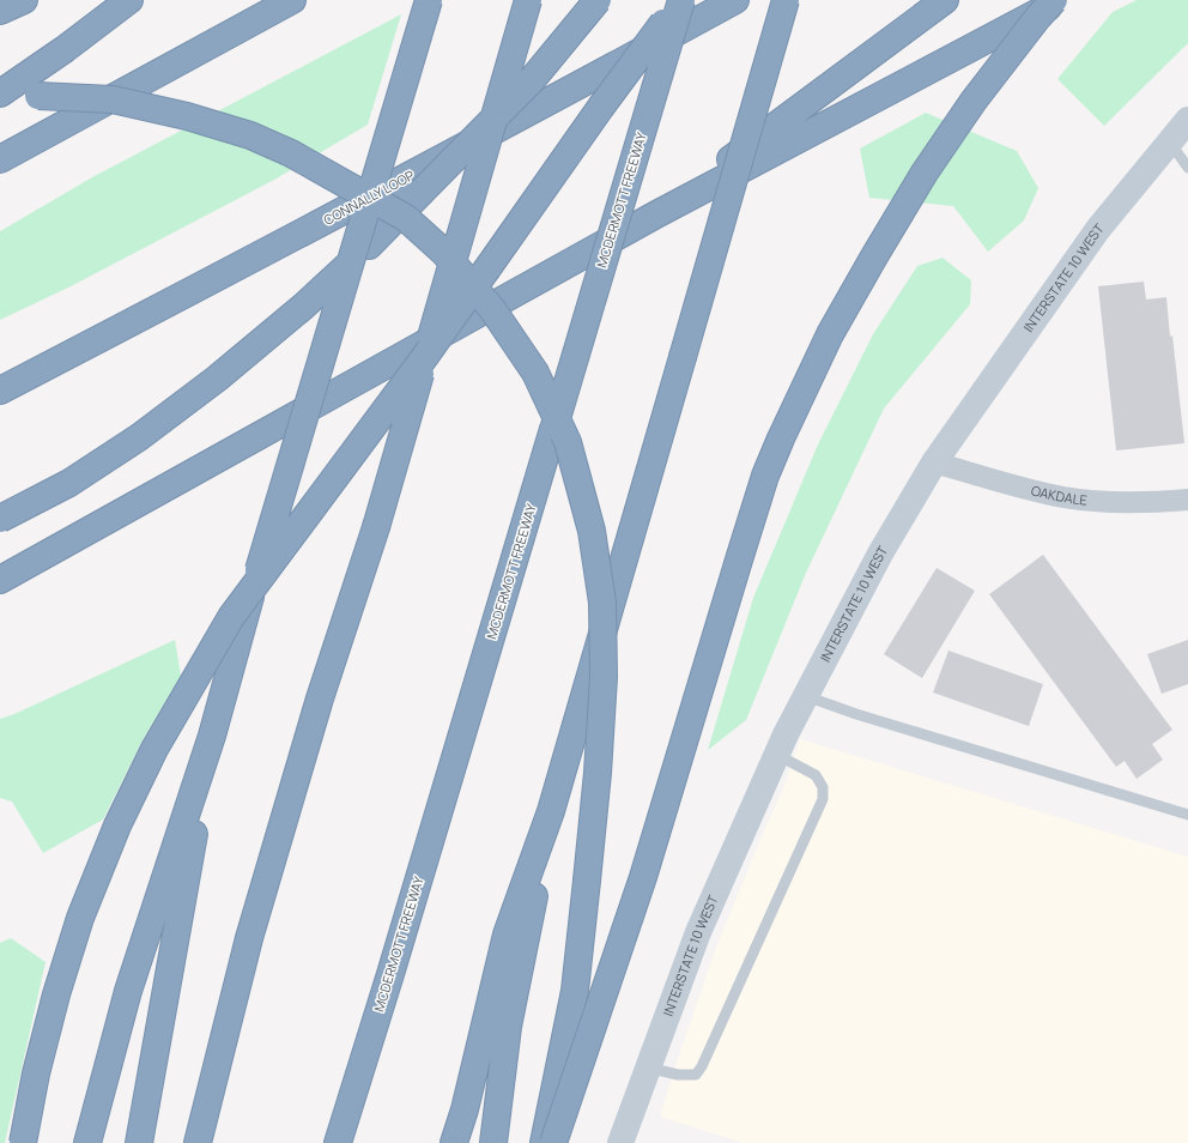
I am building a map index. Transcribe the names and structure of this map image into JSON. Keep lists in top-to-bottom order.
{
  "streets": {
    "highway": ["CONNALLY LOOP", "MCDERMOTT FREEWAY"],
    "main road": ["INTERSTATE 10 WEST"],
    "street": ["OAKDALE"]
  },
  "crossings": [
    ["INTERSTATE 10 WEST", "OAKDALE"]
  ]
}
